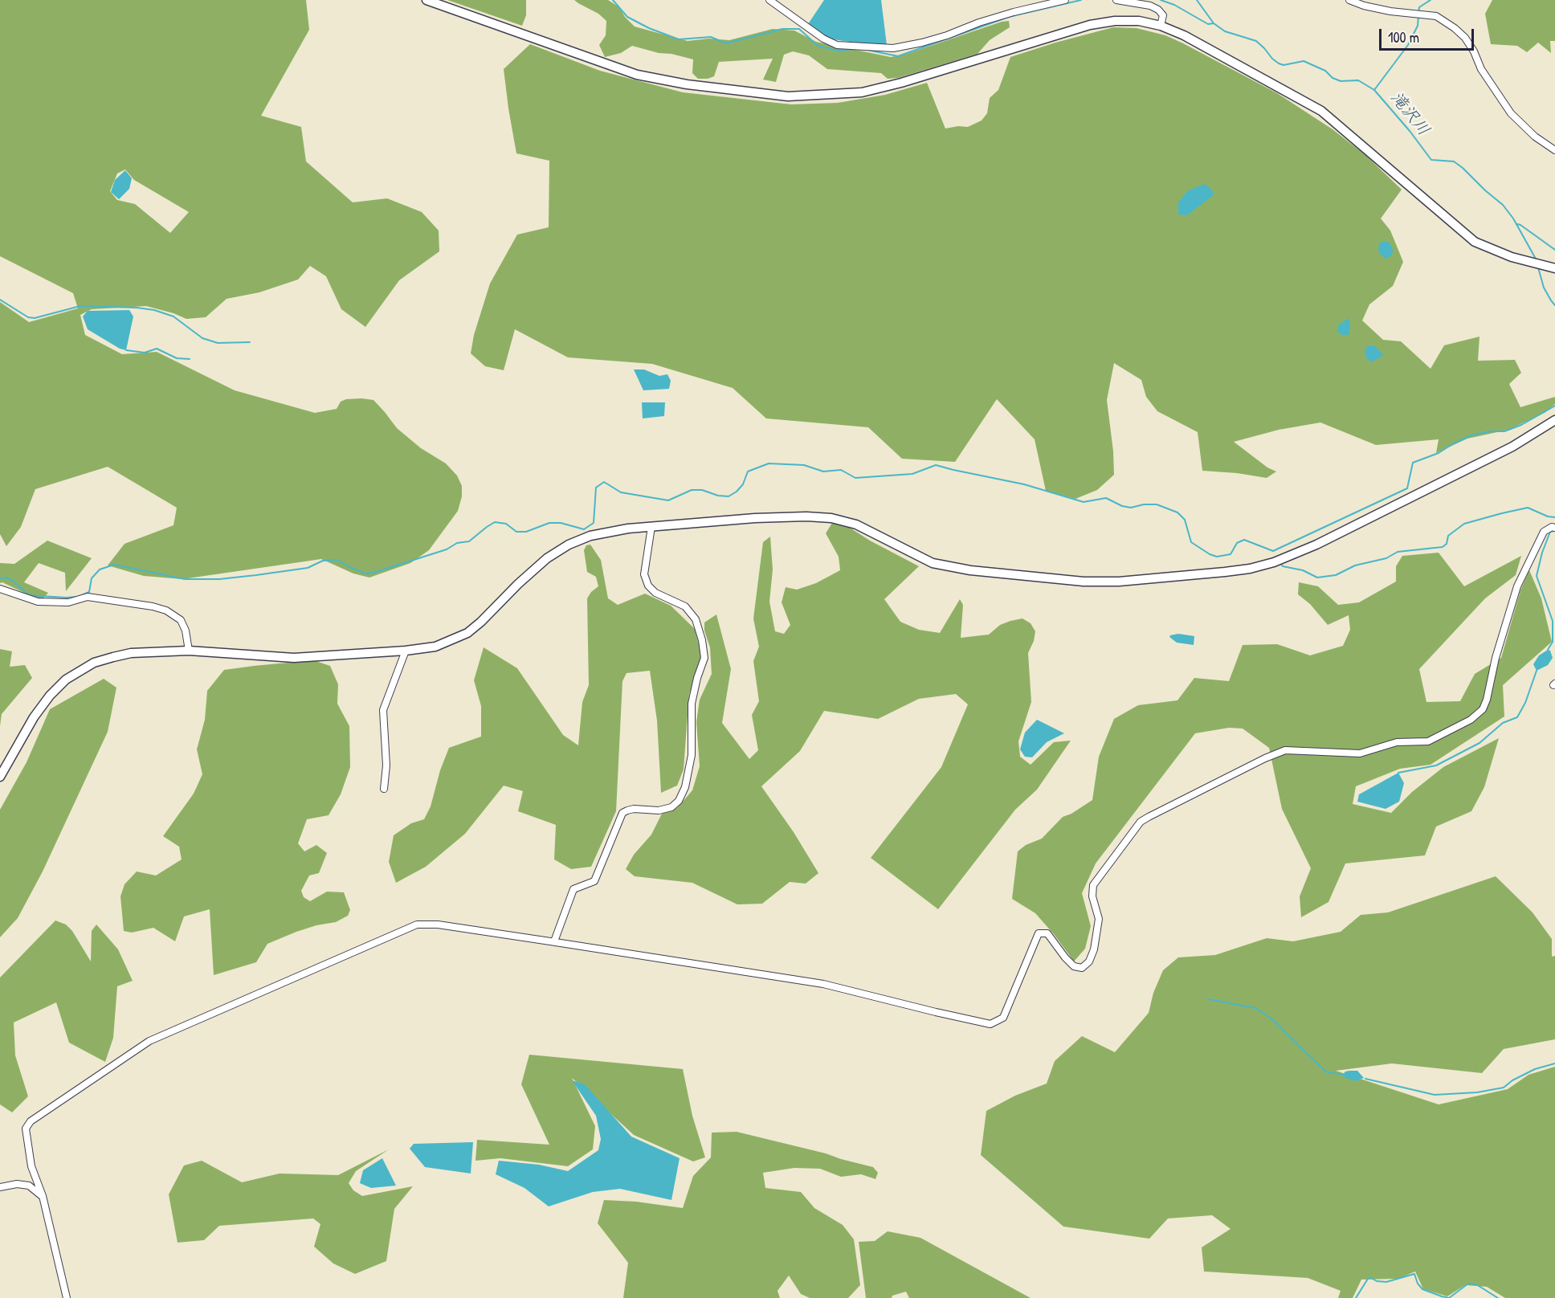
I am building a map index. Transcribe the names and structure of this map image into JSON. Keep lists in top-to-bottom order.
{
  "water": ["滝沢川"],
  "scale_bar": "100 m"
}
